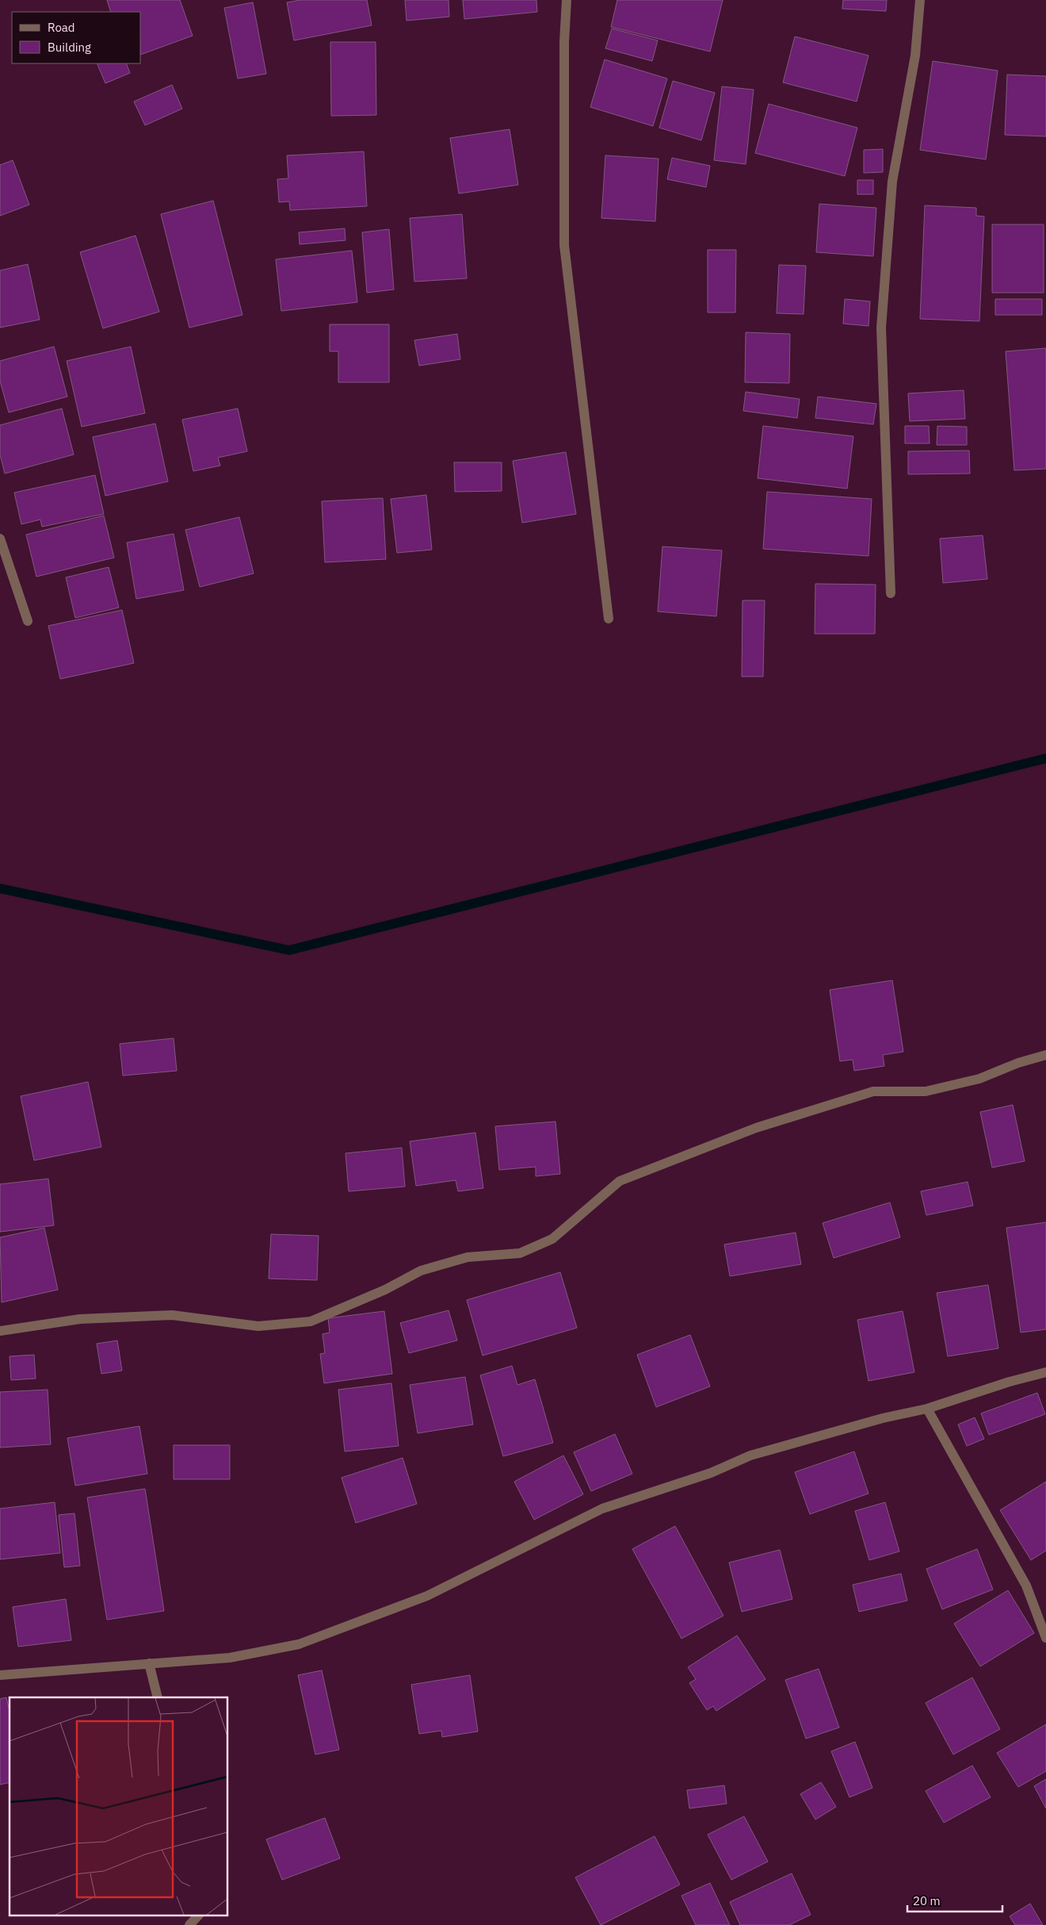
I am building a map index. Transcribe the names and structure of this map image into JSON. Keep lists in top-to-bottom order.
{
  "legend": ["Road", "Building"],
  "scale_bar": "20 m"
}
